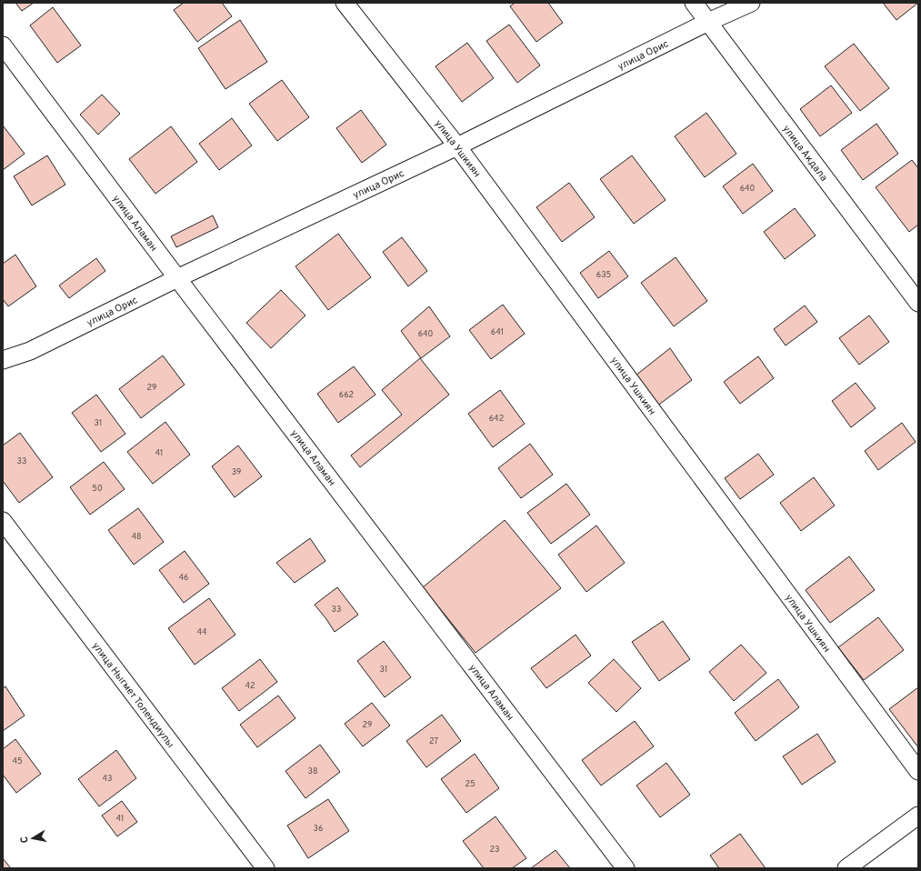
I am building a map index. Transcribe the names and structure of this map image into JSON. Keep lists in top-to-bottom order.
{
  "streets": {
    "street": [
      "улица Орис",
      "улица Ушкиян",
      "улица Акдала",
      "улица Аламан",
      "улица Ныгмет Толендиулы"
    ]
  },
  "crossings": [
    ["улица Орис", "улица Ушкиян"],
    ["улица Орис", "улица Акдала"],
    ["улица Орис", "улица Аламан"]
  ],
  "house_numbers": [
    "640",
    "635",
    "641",
    "640",
    "29",
    "662",
    "642",
    "31",
    "41",
    "33",
    "39",
    "50",
    "48",
    "46",
    "33",
    "44",
    "31",
    "42",
    "29",
    "27",
    "45",
    "38",
    "43",
    "25",
    "41",
    "36",
    "23"
  ],
  "north": "left"
}
